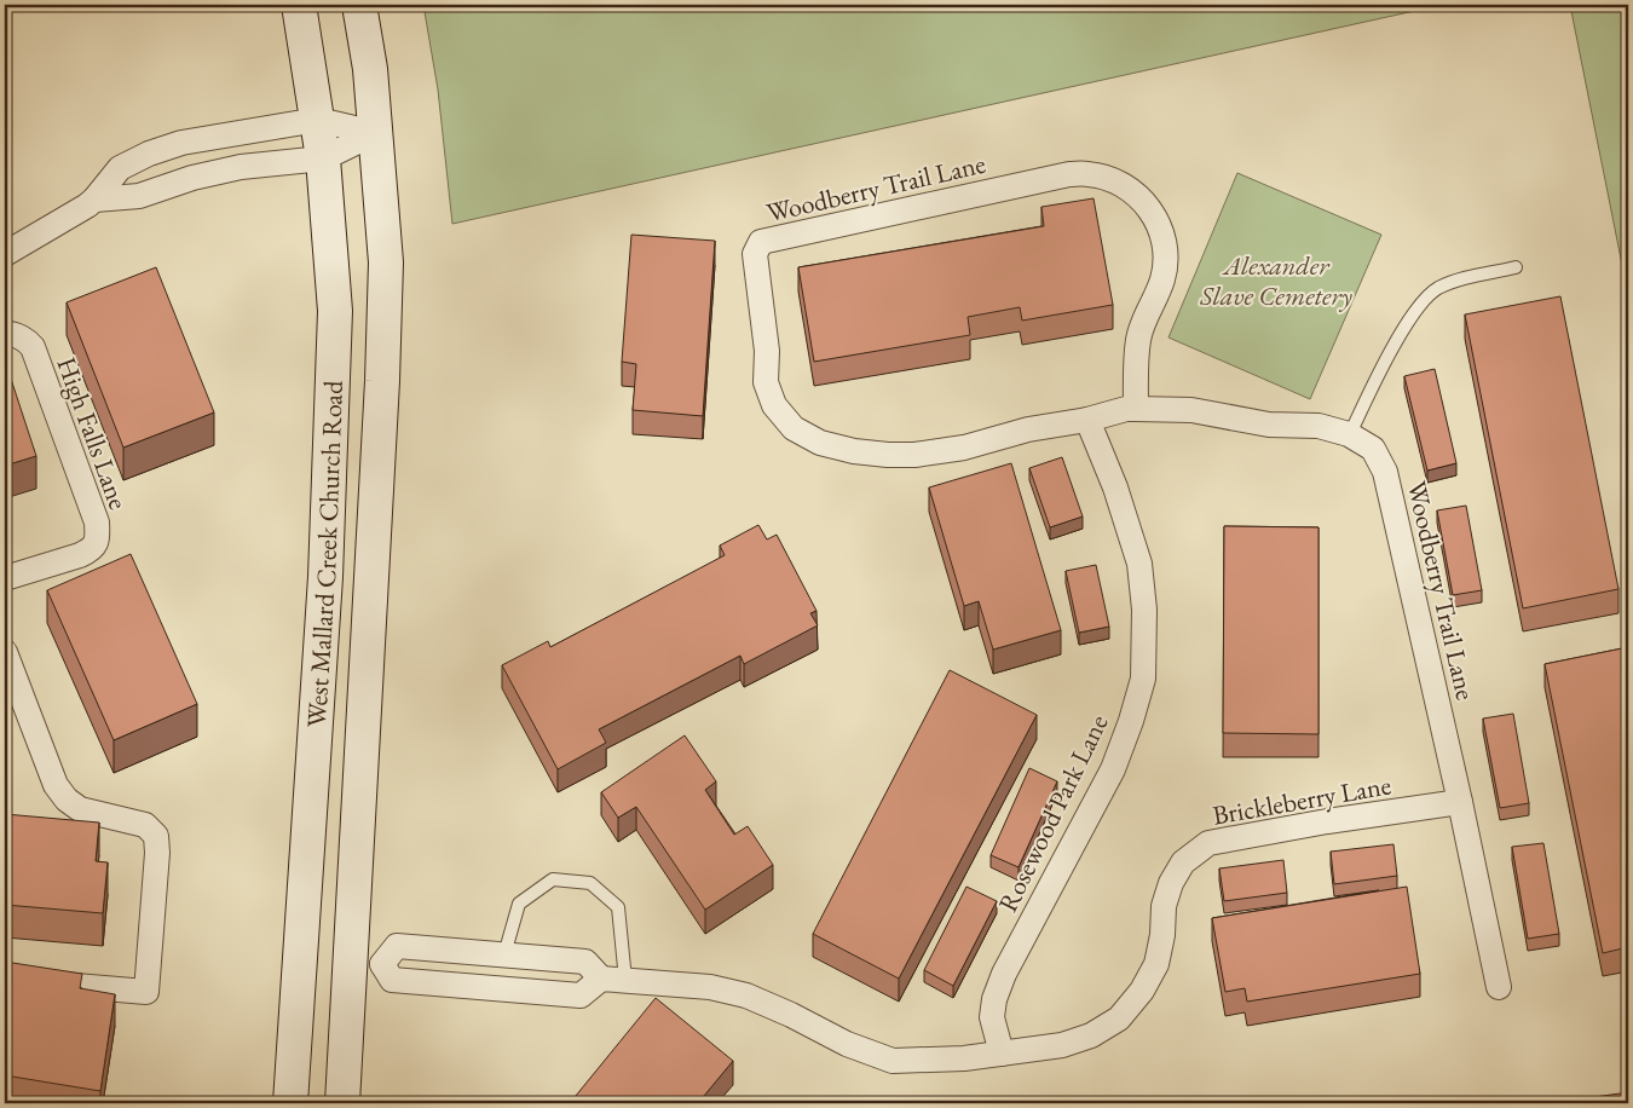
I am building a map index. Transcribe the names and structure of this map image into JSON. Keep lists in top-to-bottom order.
{
  "streets": {
    "main road": ["West Mallard Creek Church Road"],
    "street": [
      "Woodberry Trail Lane",
      "High Falls Lane",
      "Brickleberry Lane",
      "Rosewood Park Lane"
    ]
  },
  "crossings": [
    ["Woodberry Trail Lane", "Brickleberry Lane"],
    ["Woodberry Trail Lane", "Rosewood Park Lane"],
    ["Brickleberry Lane", "Rosewood Park Lane"]
  ],
  "parks": ["Alexander Slave Cemetery"]
}
